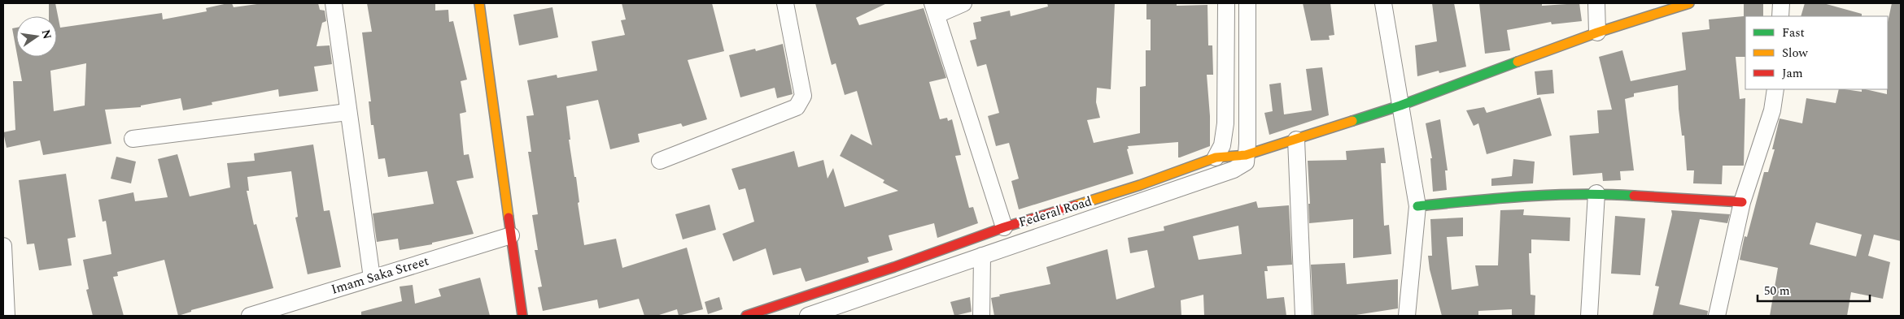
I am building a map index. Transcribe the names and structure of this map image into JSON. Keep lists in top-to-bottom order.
{
  "streets": {
    "street": ["Federal Road", "Imam Saka Street"]
  },
  "legend": ["Fast", "Slow", "Jam"],
  "scale_bar": "50 m",
  "north": "right"
}
